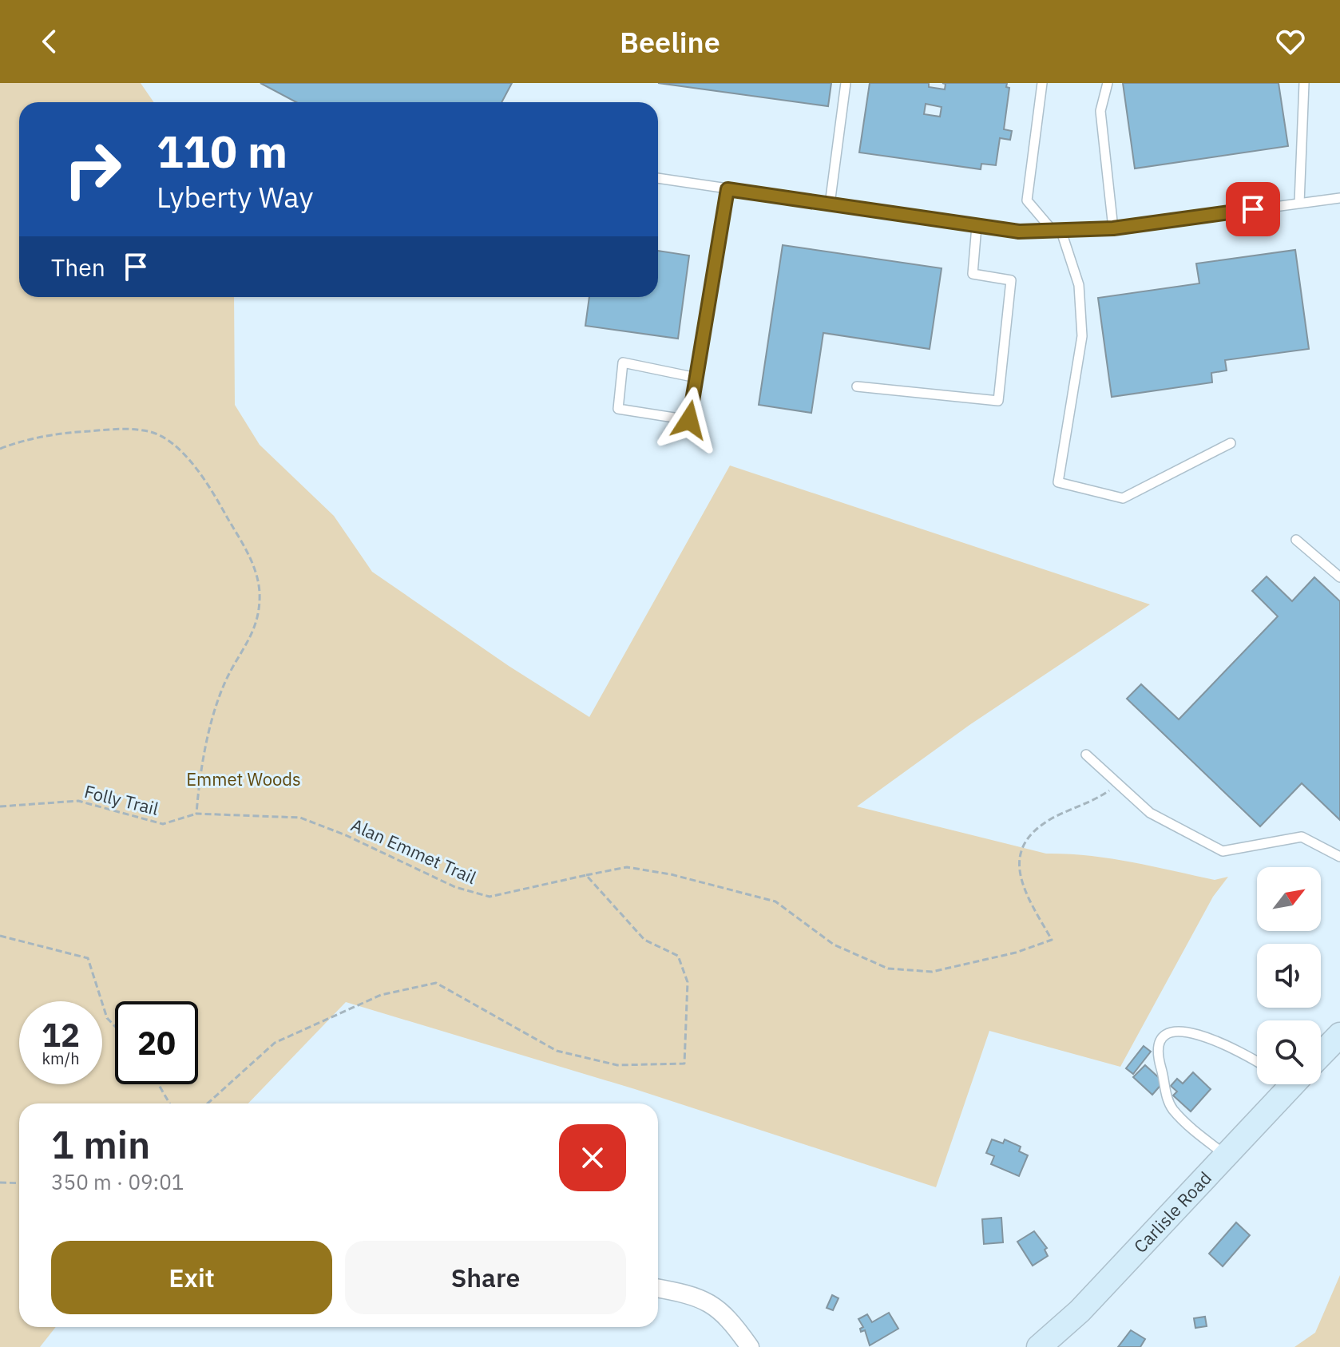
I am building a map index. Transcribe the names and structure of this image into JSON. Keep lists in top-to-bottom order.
{
  "streets": {
    "main road": ["Carlisle Road"],
    "path": ["Folly Trail", "Alan Emmet Trail"]
  },
  "crossings": [
    ["Folly Trail", "Alan Emmet Trail"]
  ],
  "parks": ["Emmet Woods"],
  "north": "top right",
  "page": {
    "header": "Beeline",
    "turn": ["110 m", "Lyberty Way"],
    "then": "Then",
    "speed": "12 km/h",
    "limit": "20",
    "heading": ["1 min", "350 m · 09:01"],
    "buttons": ["Exit", "Share"]
  }
}
